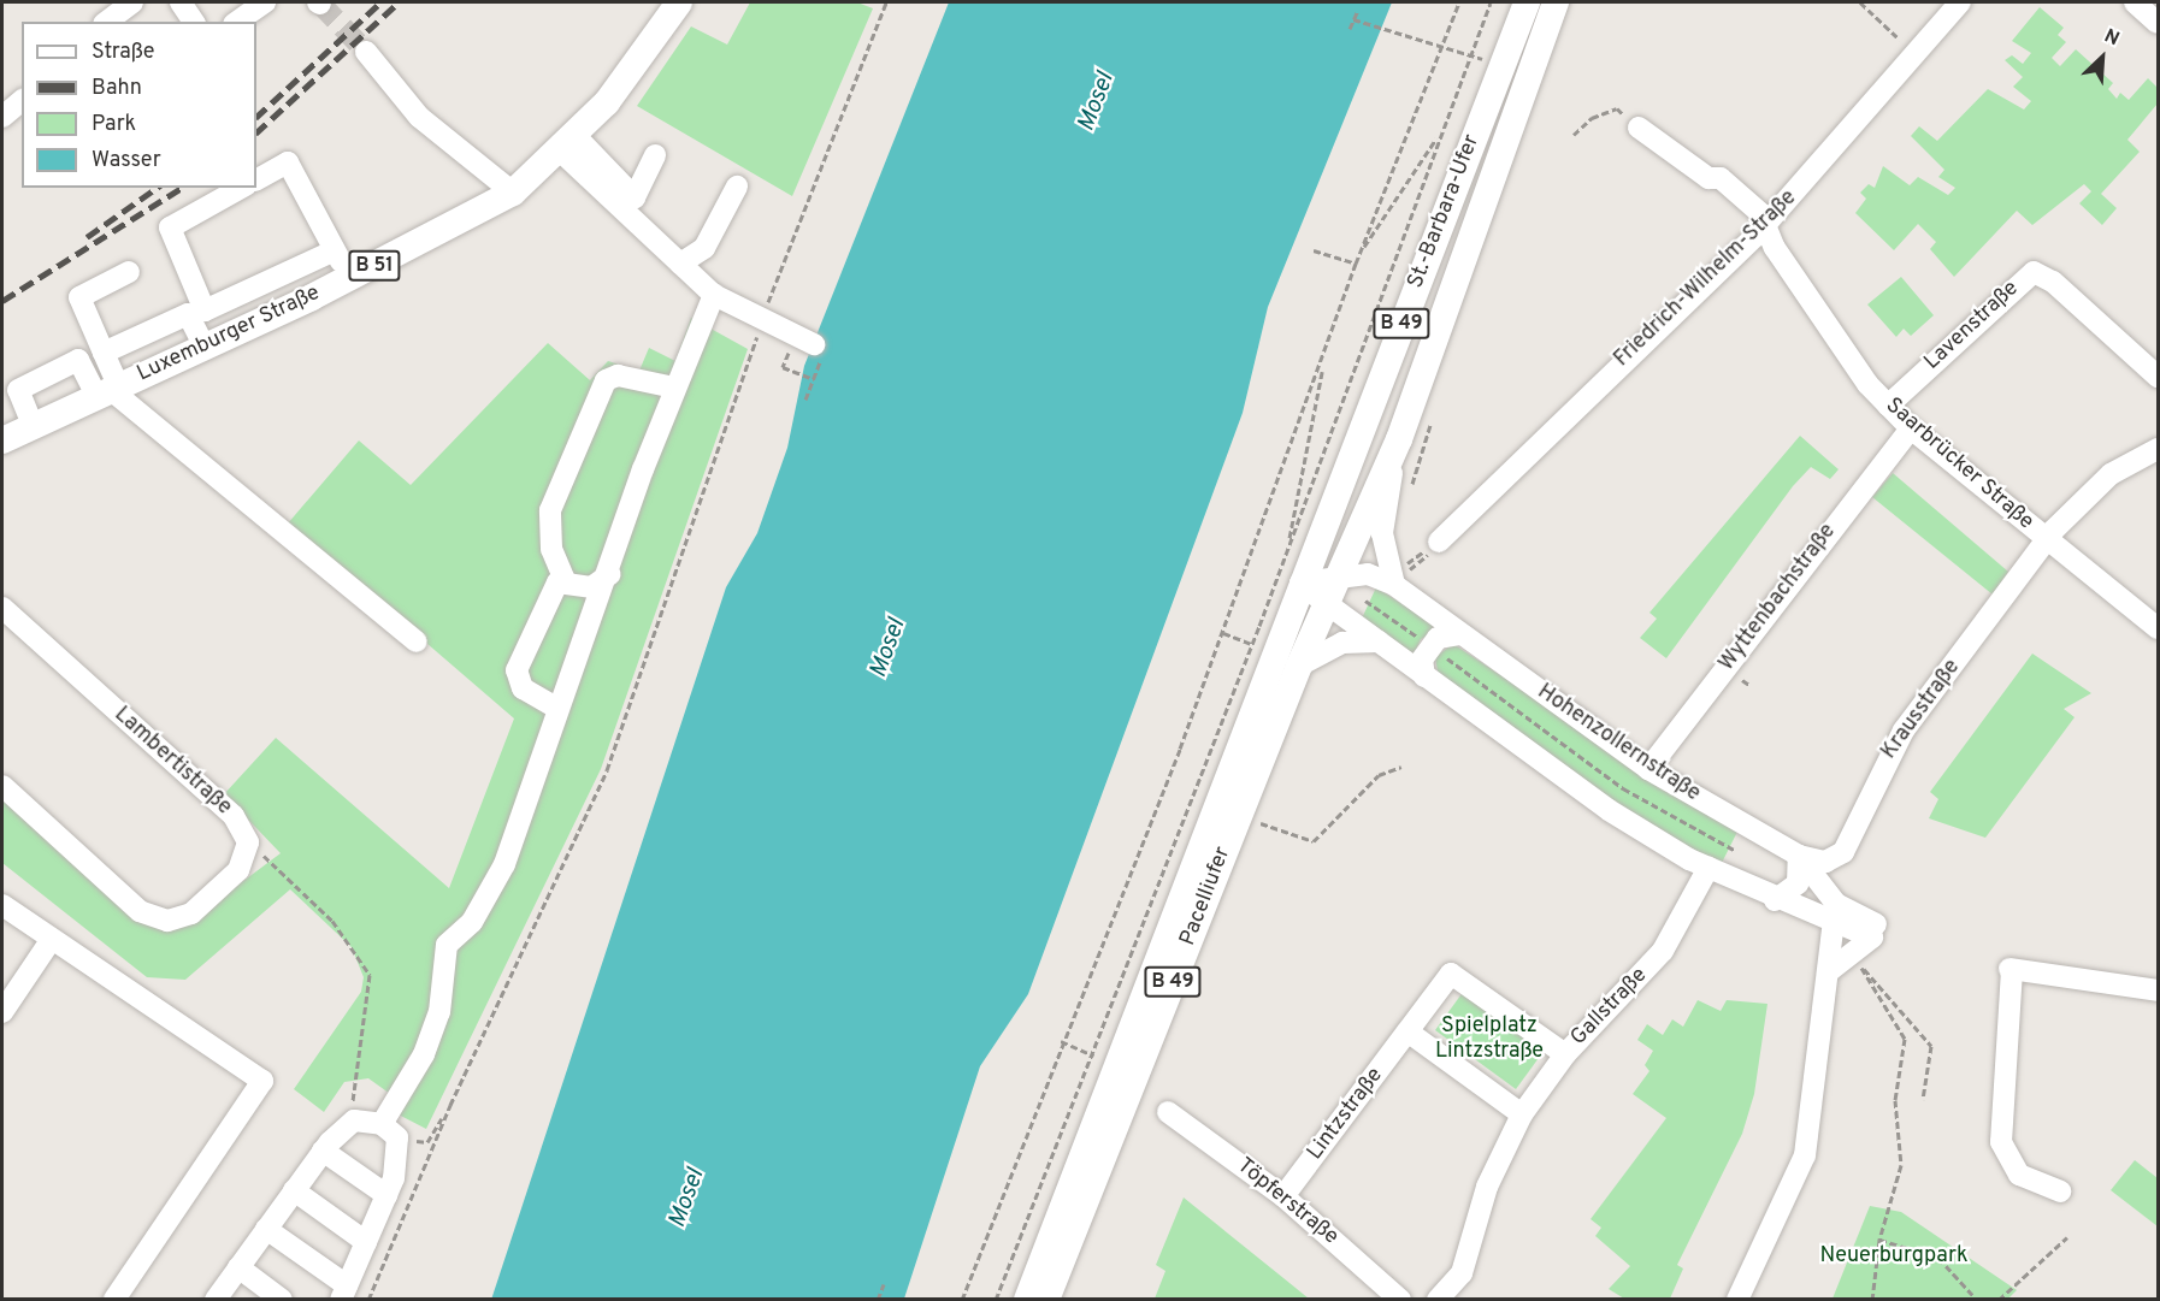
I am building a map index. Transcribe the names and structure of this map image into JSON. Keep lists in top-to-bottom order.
{
  "streets": {
    "main road": [
      "St.-Barbara-Ufer",
      "B 51",
      "B 49",
      "Luxemburger Straße",
      "Pacelliufer"
    ],
    "street": [
      "Friedrich-Wilhelm-Straße",
      "Lavenstraße",
      "Saarbrücker Straße",
      "Wyttenbachstraße",
      "Krausstraße",
      "Hohenzollernstraße",
      "Lambertistraße",
      "Gallstraße",
      "Lintzstraße",
      "Töpferstraße"
    ]
  },
  "crossings": [
    ["St.-Barbara-Ufer", "Hohenzollernstraße"],
    ["St.-Barbara-Ufer", "Pacelliufer"],
    ["Friedrich-Wilhelm-Straße", "Saarbrücker Straße"],
    ["Lavenstraße", "Saarbrücker Straße"],
    ["Saarbrücker Straße", "Wyttenbachstraße"],
    ["Saarbrücker Straße", "Krausstraße"],
    ["Wyttenbachstraße", "Hohenzollernstraße"],
    ["Krausstraße", "Hohenzollernstraße"],
    ["Hohenzollernstraße", "Pacelliufer"],
    ["Gallstraße", "Lintzstraße"],
    ["Lintzstraße", "Töpferstraße"]
  ],
  "water": ["Mosel"],
  "parks": ["Spielplatz Lintzstraße", "Neuerburgpark"],
  "legend": [
    "Straße",
    "Bahn",
    "Park",
    "Wasser"
  ],
  "north": "top right"
}
